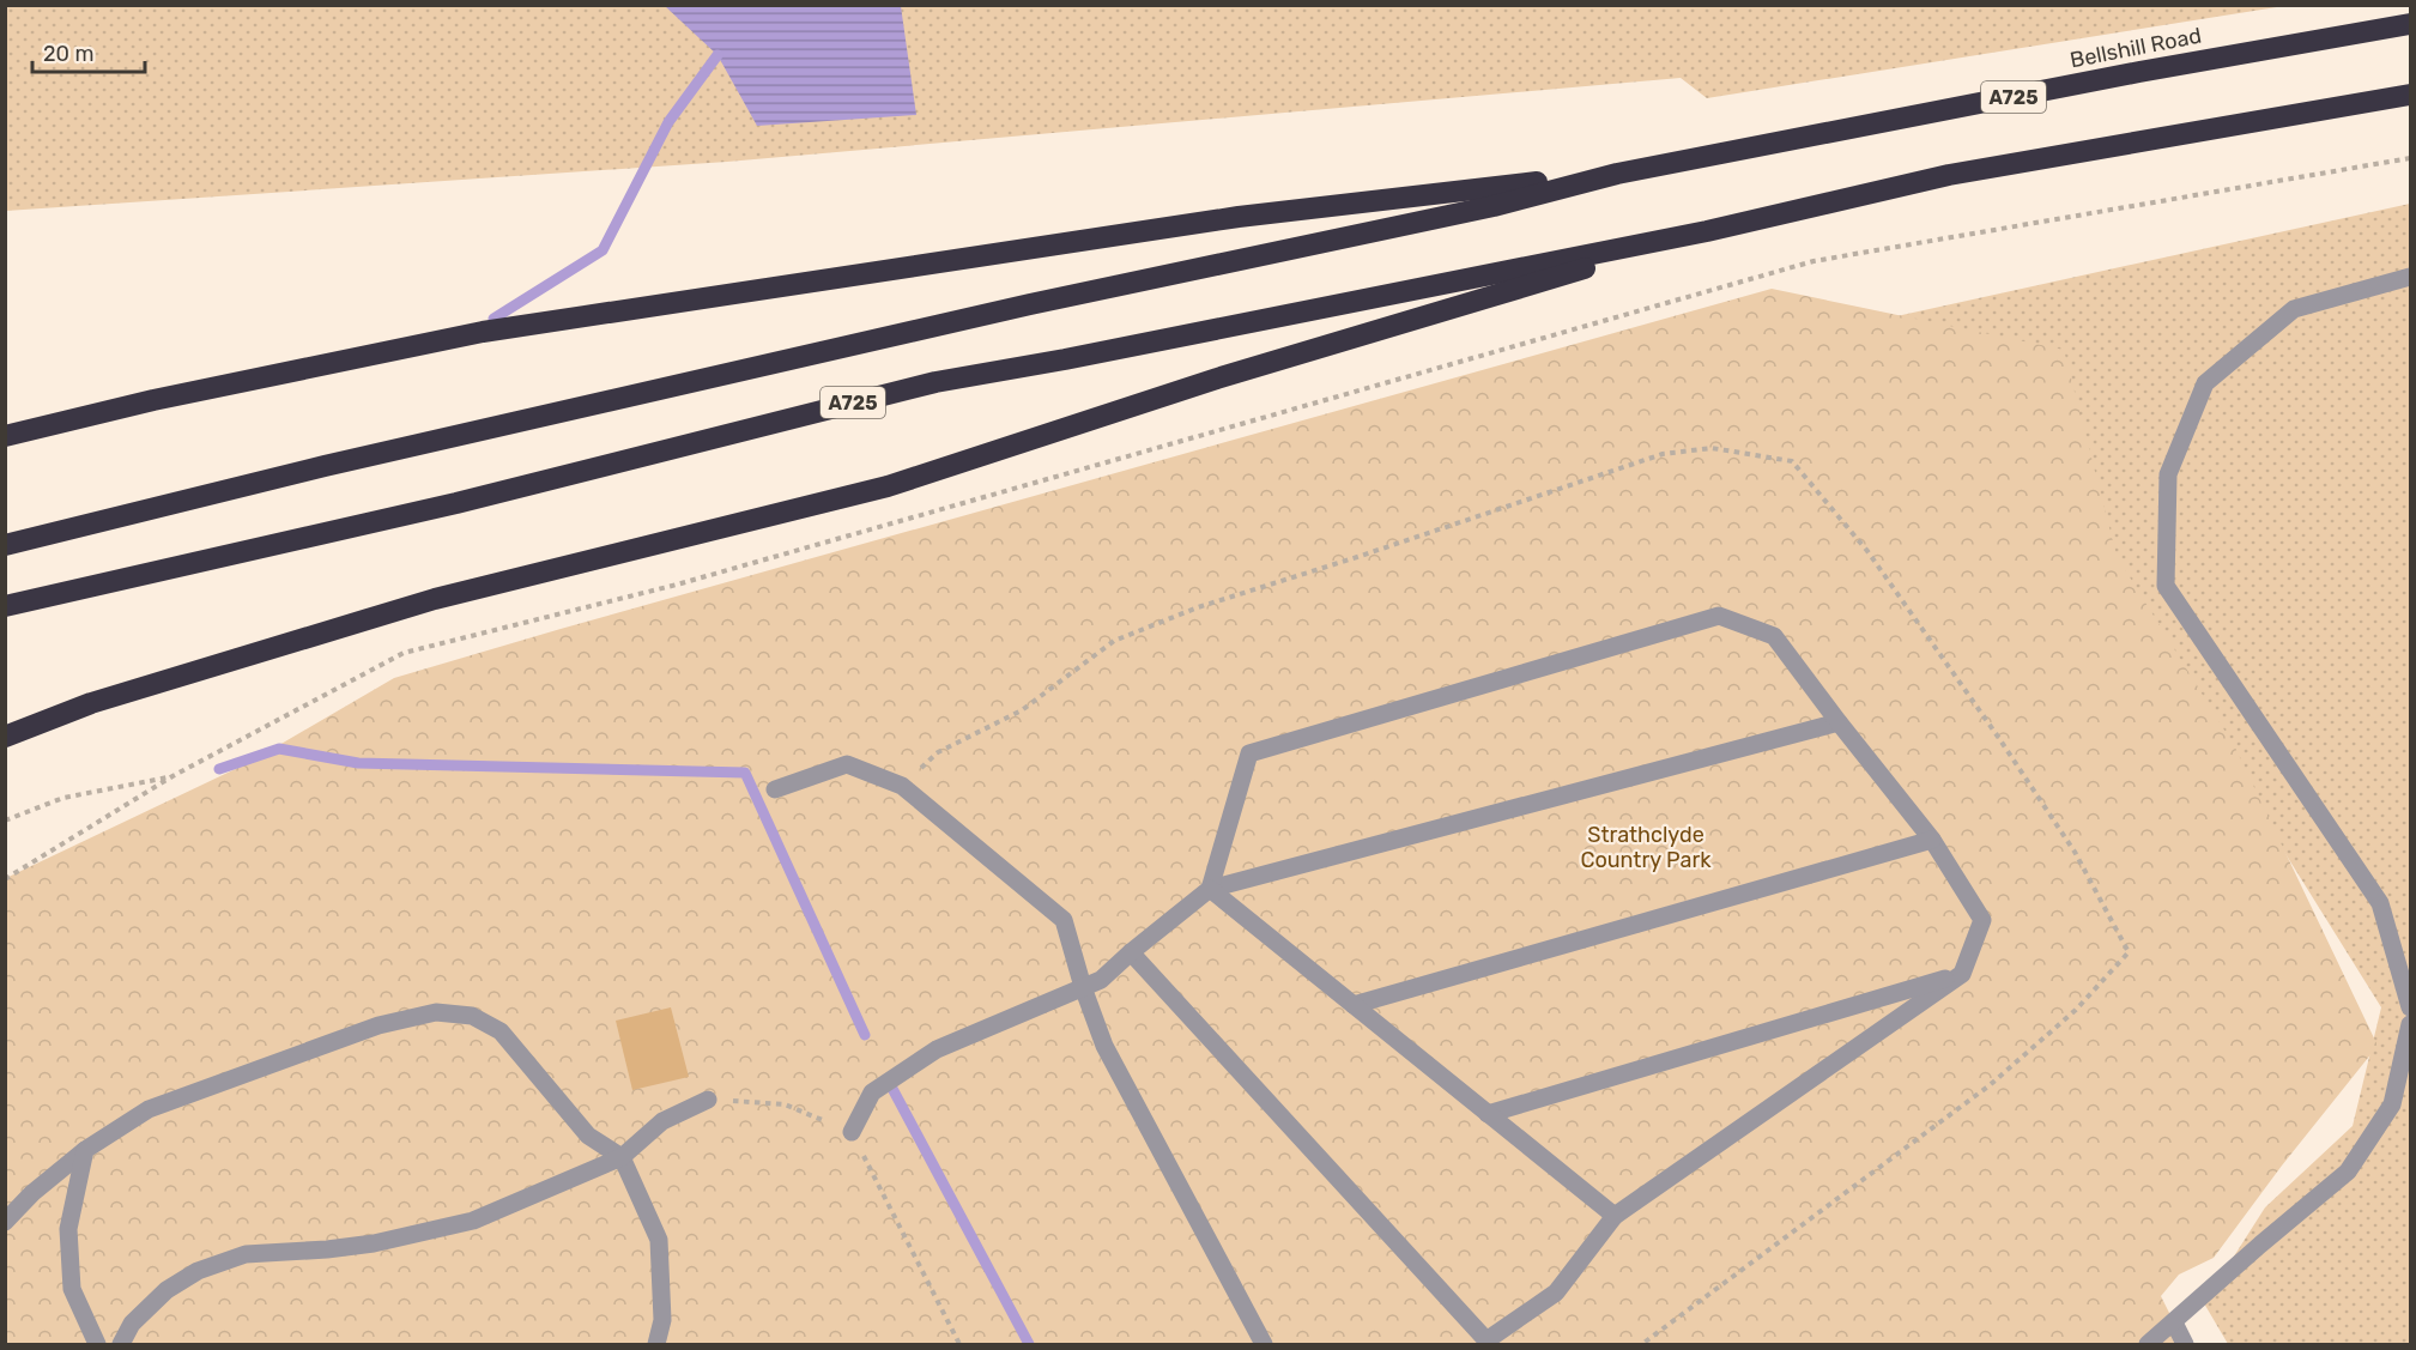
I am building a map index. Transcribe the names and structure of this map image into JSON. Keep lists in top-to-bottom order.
{
  "streets": {
    "highway": ["Bellshill Road", "A725"]
  },
  "crossings": [
    ["Bellshill Road", "A725"]
  ],
  "parks": ["Strathclyde Country Park"],
  "scale_bar": "20 m"
}
